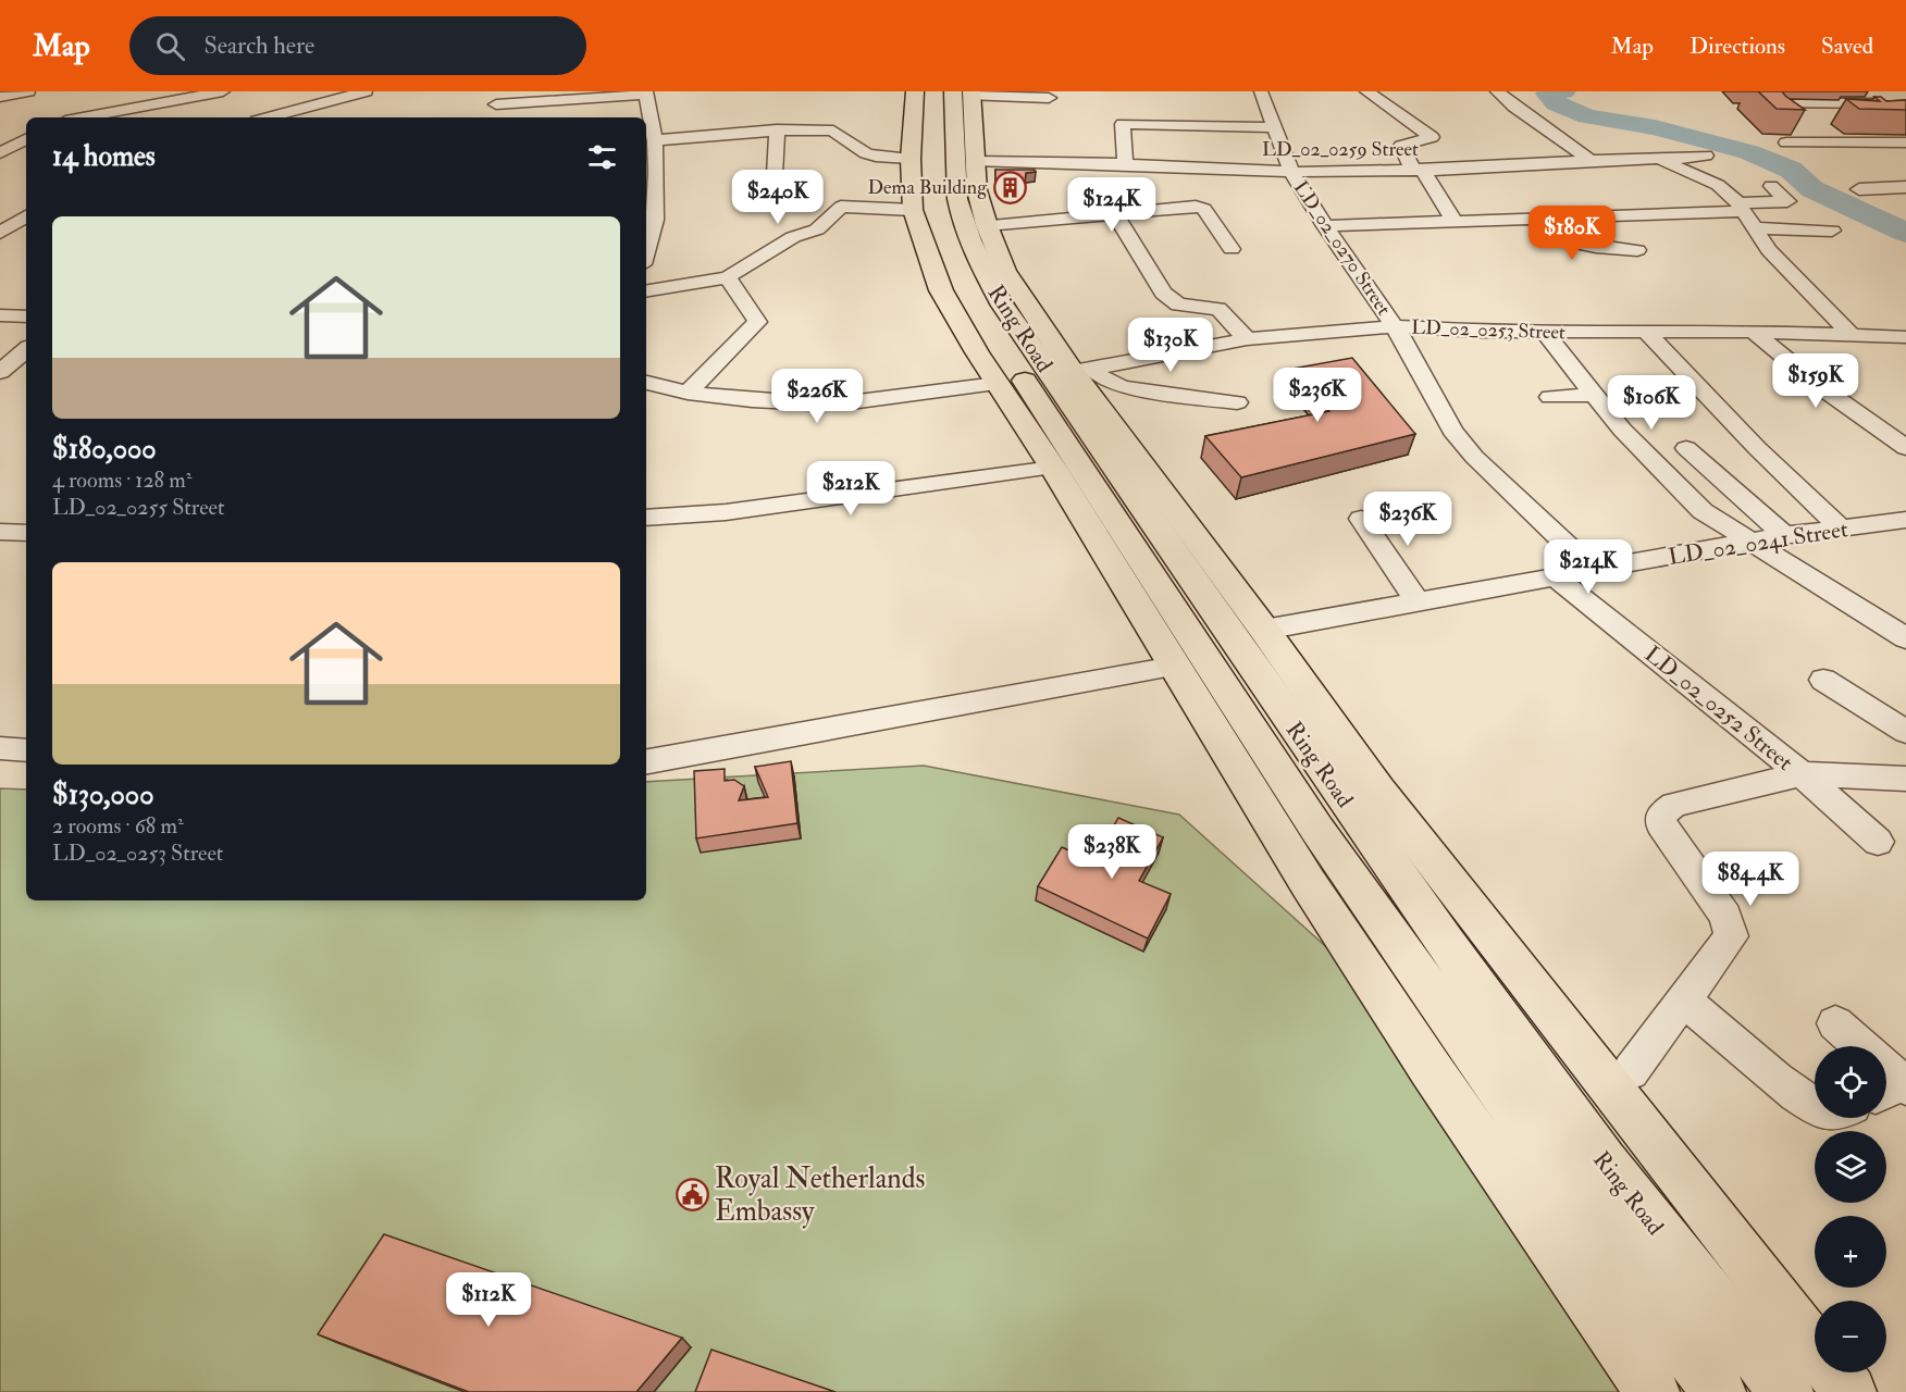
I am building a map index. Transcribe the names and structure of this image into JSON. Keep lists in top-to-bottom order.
{
  "streets": {
    "main road": ["Ring Road"],
    "street": [
      "LD_02_0259 Street",
      "LD_02_0270 Street",
      "LD_02_0253 Street",
      "LD_02_0241 Street",
      "LD_02_0252 Street"
    ]
  },
  "crossings": [
    ["LD_02_0259 Street", "LD_02_0270 Street"],
    ["LD_02_0270 Street", "LD_02_0253 Street"],
    ["LD_02_0270 Street", "LD_02_0241 Street"],
    ["LD_02_0241 Street", "LD_02_0252 Street"]
  ],
  "places": {
    "building": ["Dema Building"],
    "public building": ["Royal Netherlands Embassy"]
  },
  "page": {
    "header": "Map",
    "search": "Search here",
    "nav": ["Map", "Directions", "Saved"],
    "heading": "14 homes",
    "price": [
      "$240K",
      "$124K",
      "$180K",
      "$130K",
      "$159K",
      "$236K",
      "$226K",
      "$106K",
      "$212K",
      "$236K",
      "$214K",
      "$238K",
      "$84.4K",
      "$112K"
    ],
    "list": [
      {
        "name": "$180,000",
        "note": "4 rooms · 128 m² · LD_02_0255 Street"
      },
      {
        "name": "$130,000",
        "note": "2 rooms · 68 m² · LD_02_0253 Street"
      }
    ],
    "map_buttons": ["+", "−"]
  }
}
